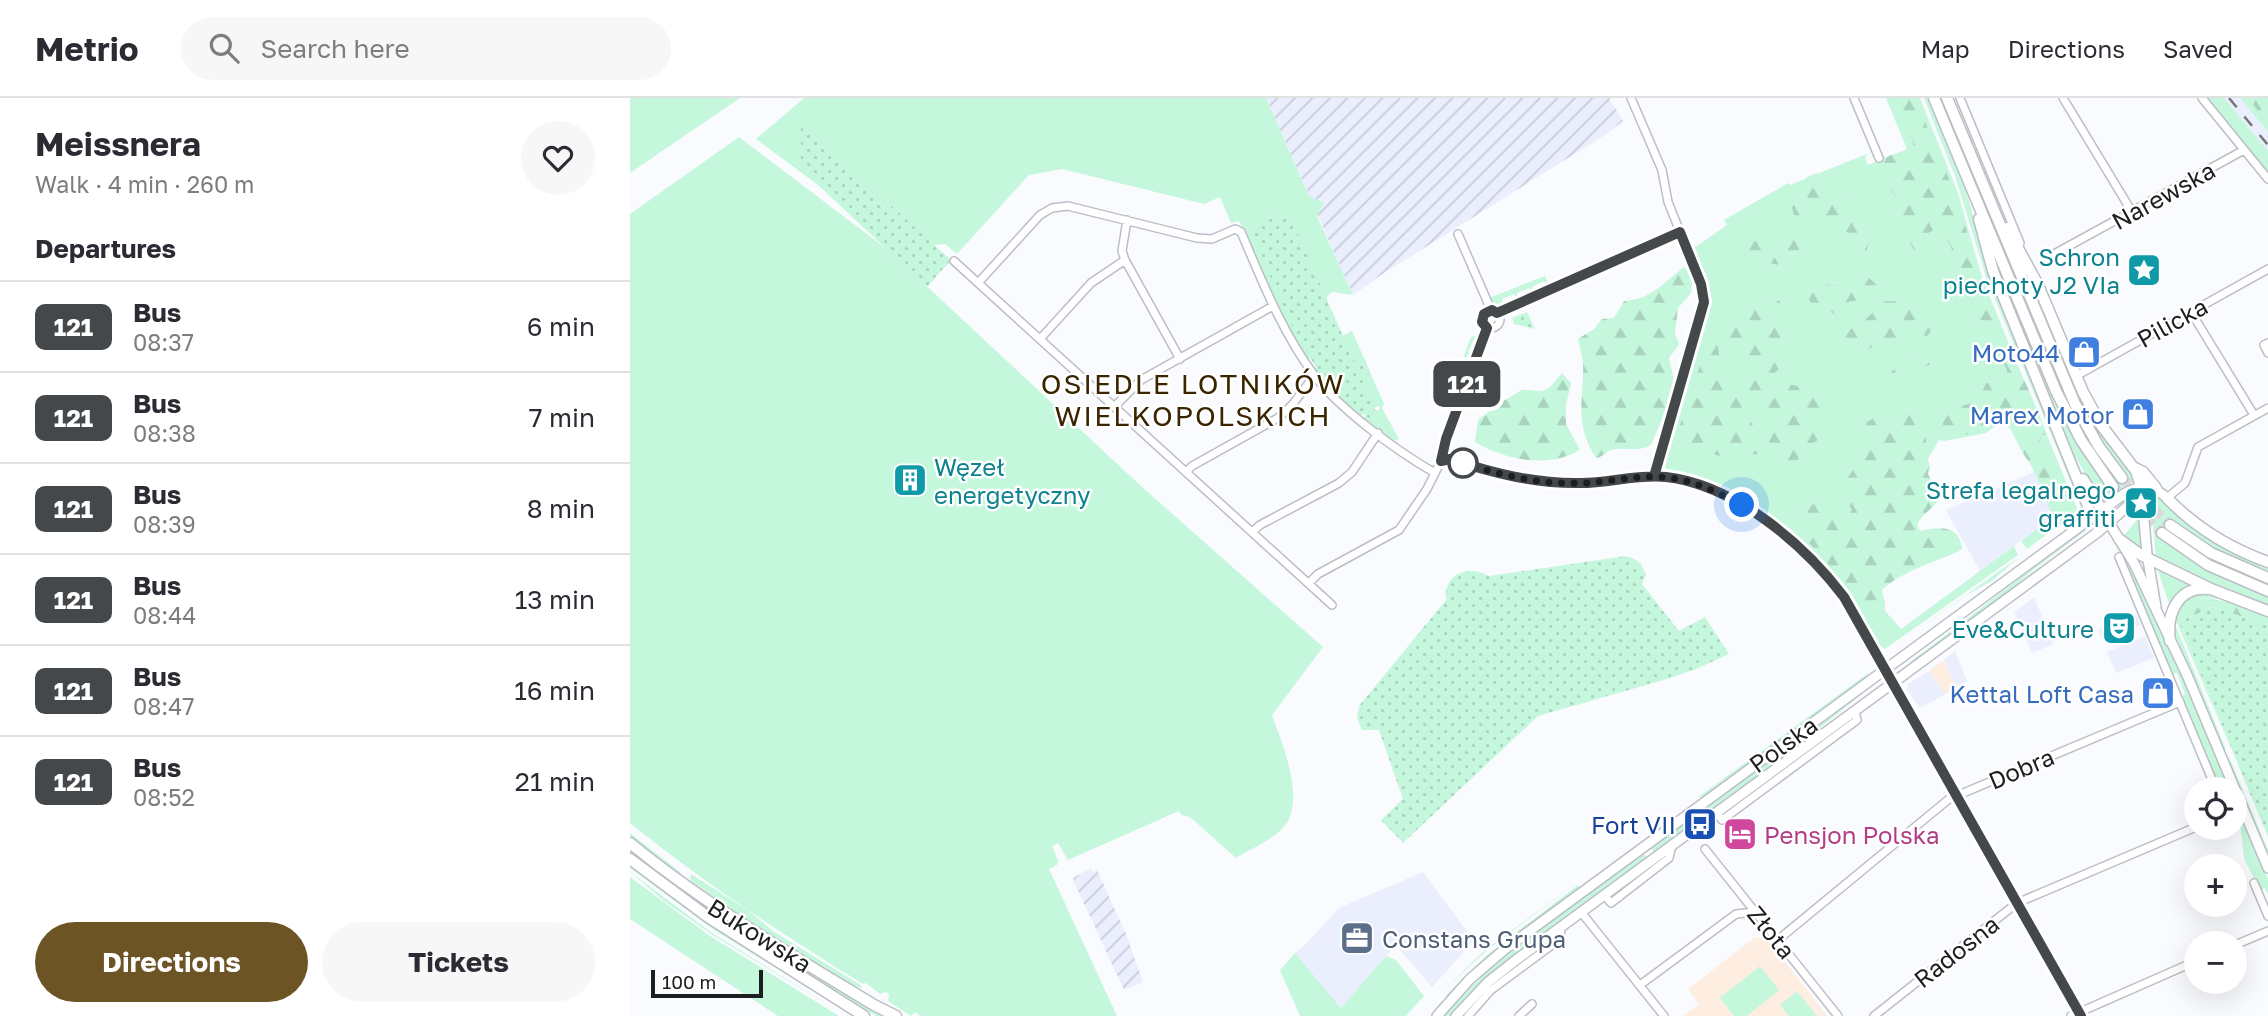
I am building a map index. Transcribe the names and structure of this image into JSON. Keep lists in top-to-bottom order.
{
  "streets": {
    "main road": ["Bukowska"],
    "street": [
      "Narewska",
      "Pilicka",
      "Polska",
      "Dobra",
      "Złota",
      "Radosna"
    ]
  },
  "crossings": [
    ["Dobra", "Złota"]
  ],
  "districts": ["OSIEDLE LOTNIKÓW WIELKOPOLSKICH"],
  "places": {
    "place": ["Schron piechoty J2 VIa", "Strefa legalnego graffiti"],
    "shop": ["Moto44", "Marex Motor", "Kettal Loft Casa"],
    "building": ["Węzeł energetyczny"],
    "theatre": ["Eve&Culture"],
    "bus stop": ["Fort VII"],
    "hotel": ["Pensjon Polska"],
    "office": ["Constans Grupa"]
  },
  "lines": ["bus line 121"],
  "scale_bar": "100 m",
  "page": {
    "header": "Metrio",
    "search": "Search here",
    "nav": ["Map", "Directions", "Saved"],
    "heading": [
      ["Meissnera", "Walk · 4 min · 260 m"],
      "Departures"
    ],
    "on_map": "121",
    "list": [
      {
        "mark": "121",
        "name": "Bus",
        "note": "08:37",
        "value": "6 min"
      },
      {
        "mark": "121",
        "name": "Bus",
        "note": "08:38",
        "value": "7 min"
      },
      {
        "mark": "121",
        "name": "Bus",
        "note": "08:39",
        "value": "8 min"
      },
      {
        "mark": "121",
        "name": "Bus",
        "note": "08:44",
        "value": "13 min"
      },
      {
        "mark": "121",
        "name": "Bus",
        "note": "08:47",
        "value": "16 min"
      },
      {
        "mark": "121",
        "name": "Bus",
        "note": "08:52",
        "value": "21 min"
      }
    ],
    "map_buttons": ["+", "−"],
    "buttons": ["Directions", "Tickets"],
    "scale": "100 m"
  }
}
